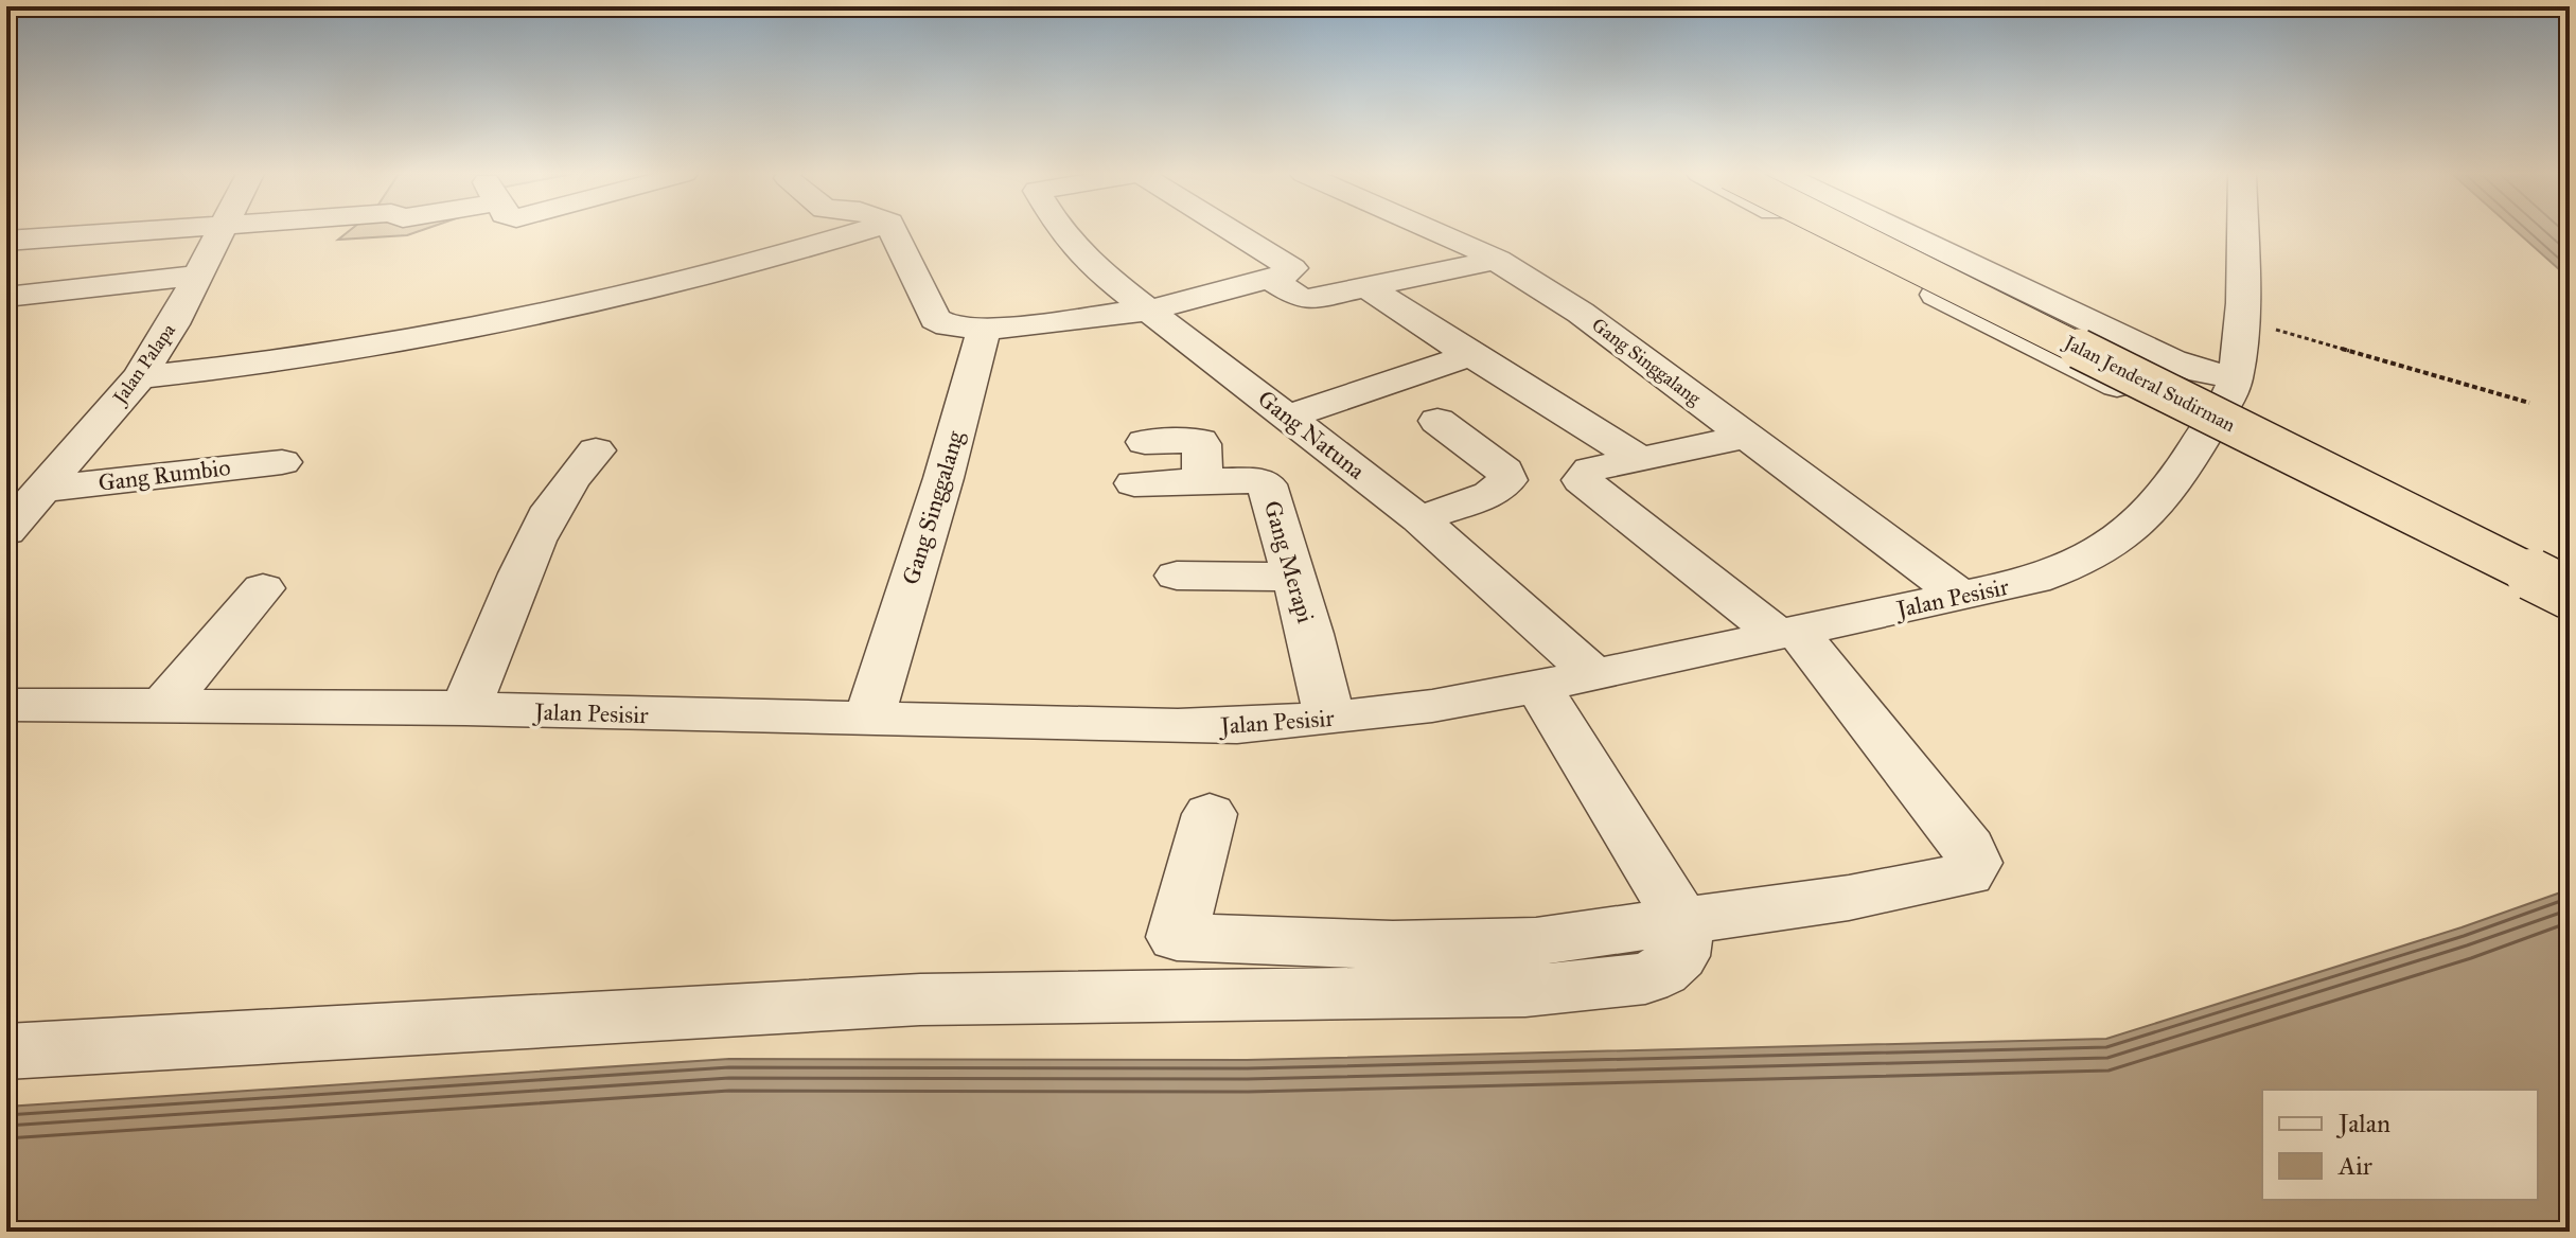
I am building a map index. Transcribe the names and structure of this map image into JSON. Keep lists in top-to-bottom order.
{
  "streets": {
    "main road": ["Jalan Jenderal Sudirman"],
    "street": [
      "Gang Singgalang",
      "Jalan Palapa",
      "Gang Natuna",
      "Gang Rumbio",
      "Gang Merapi",
      "Jalan Pesisir"
    ]
  },
  "crossings": [
    ["Gang Singgalang", "Jalan Pesisir"],
    ["Jalan Palapa", "Gang Rumbio"],
    ["Gang Natuna", "Jalan Pesisir"],
    ["Gang Merapi", "Jalan Pesisir"]
  ],
  "legend": ["Jalan", "Air"]
}
